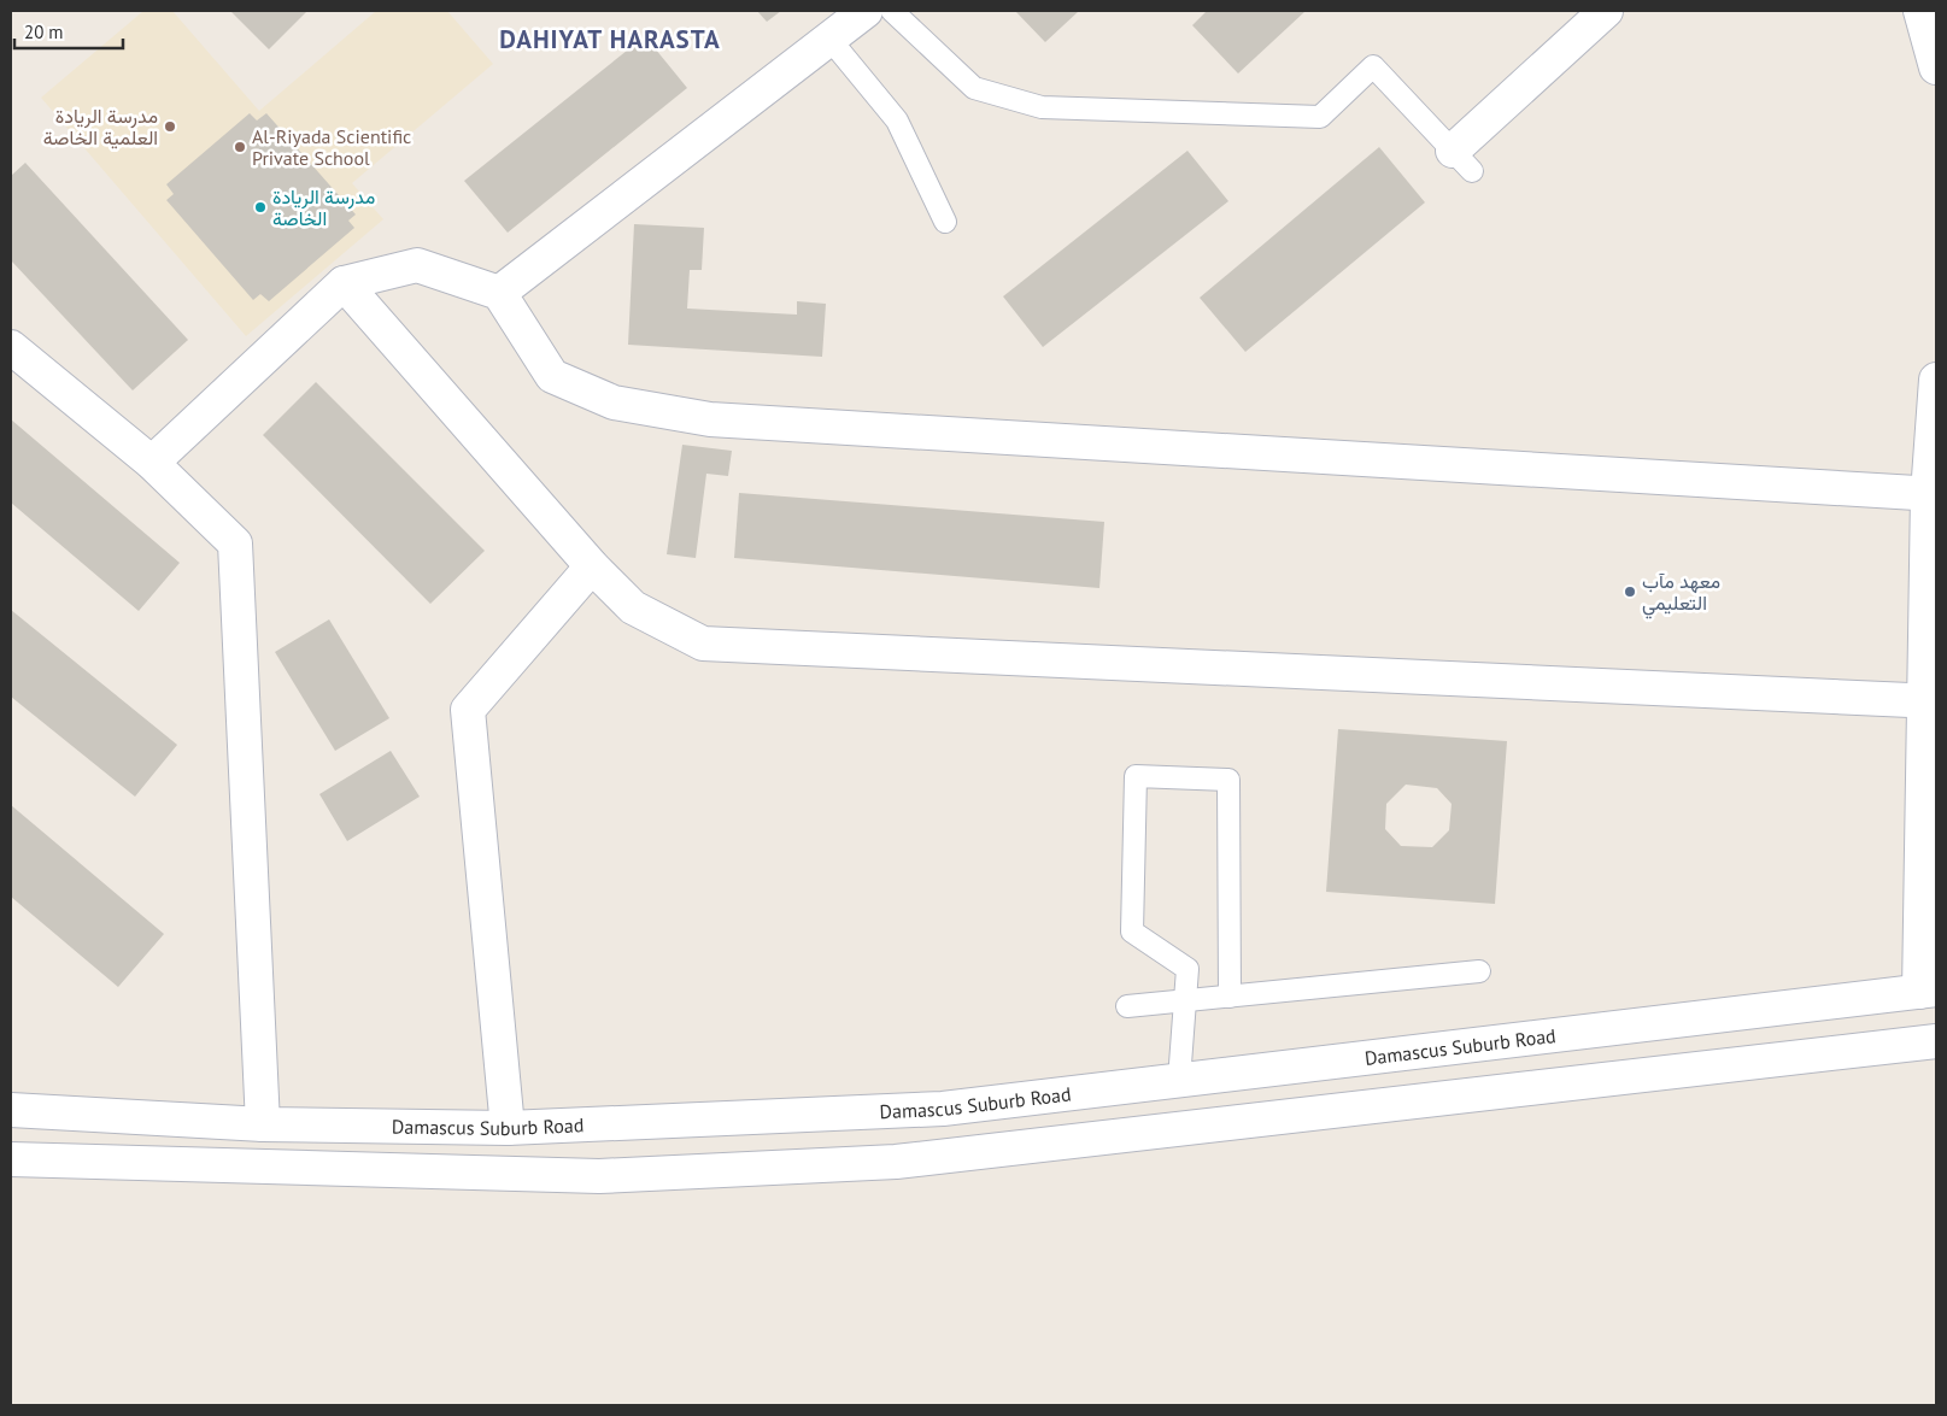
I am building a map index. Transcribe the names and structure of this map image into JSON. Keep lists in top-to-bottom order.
{
  "streets": {
    "street": ["Damascus Suburb Road"]
  },
  "districts": ["DAHIYAT HARASTA"],
  "places": [
    "مدرسة الريادة العلمية الخاصة",
    "Al-Riyada Scientific Private School",
    "مدرسة الريادة الخاصة",
    "معهد مآب التعليمي"
  ],
  "scale_bar": "20 m"
}
